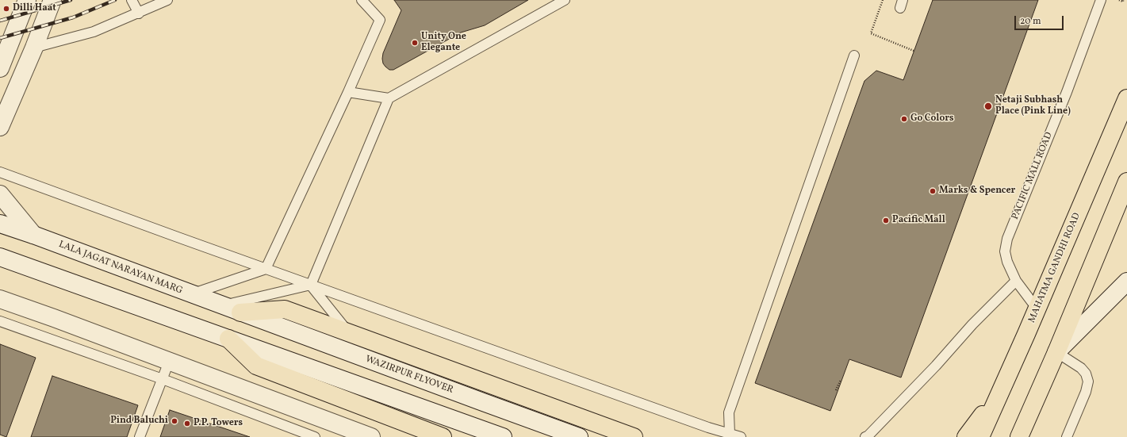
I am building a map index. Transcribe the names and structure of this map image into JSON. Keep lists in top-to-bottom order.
{
  "streets": {
    "main road": ["LALA JAGAT NARAYAN MARG", "MAHATMA GANDHI ROAD", "WAZIRPUR FLYOVER"],
    "lane": ["PACIFIC MALL ROAD"]
  },
  "crossings": [
    ["PACIFIC MALL ROAD", "MAHATMA GANDHI ROAD"],
    ["LALA JAGAT NARAYAN MARG", "WAZIRPUR FLYOVER"]
  ],
  "places": [
    "Dilli Haat",
    "Unity One Elegante",
    "Netaji Subhash Place (Pink Line)",
    "Go Colors",
    "Marks & Spencer",
    "Pacific Mall",
    "Pind Baluchi",
    "P.P. Towers"
  ],
  "scale_bar": "20 m"
}
